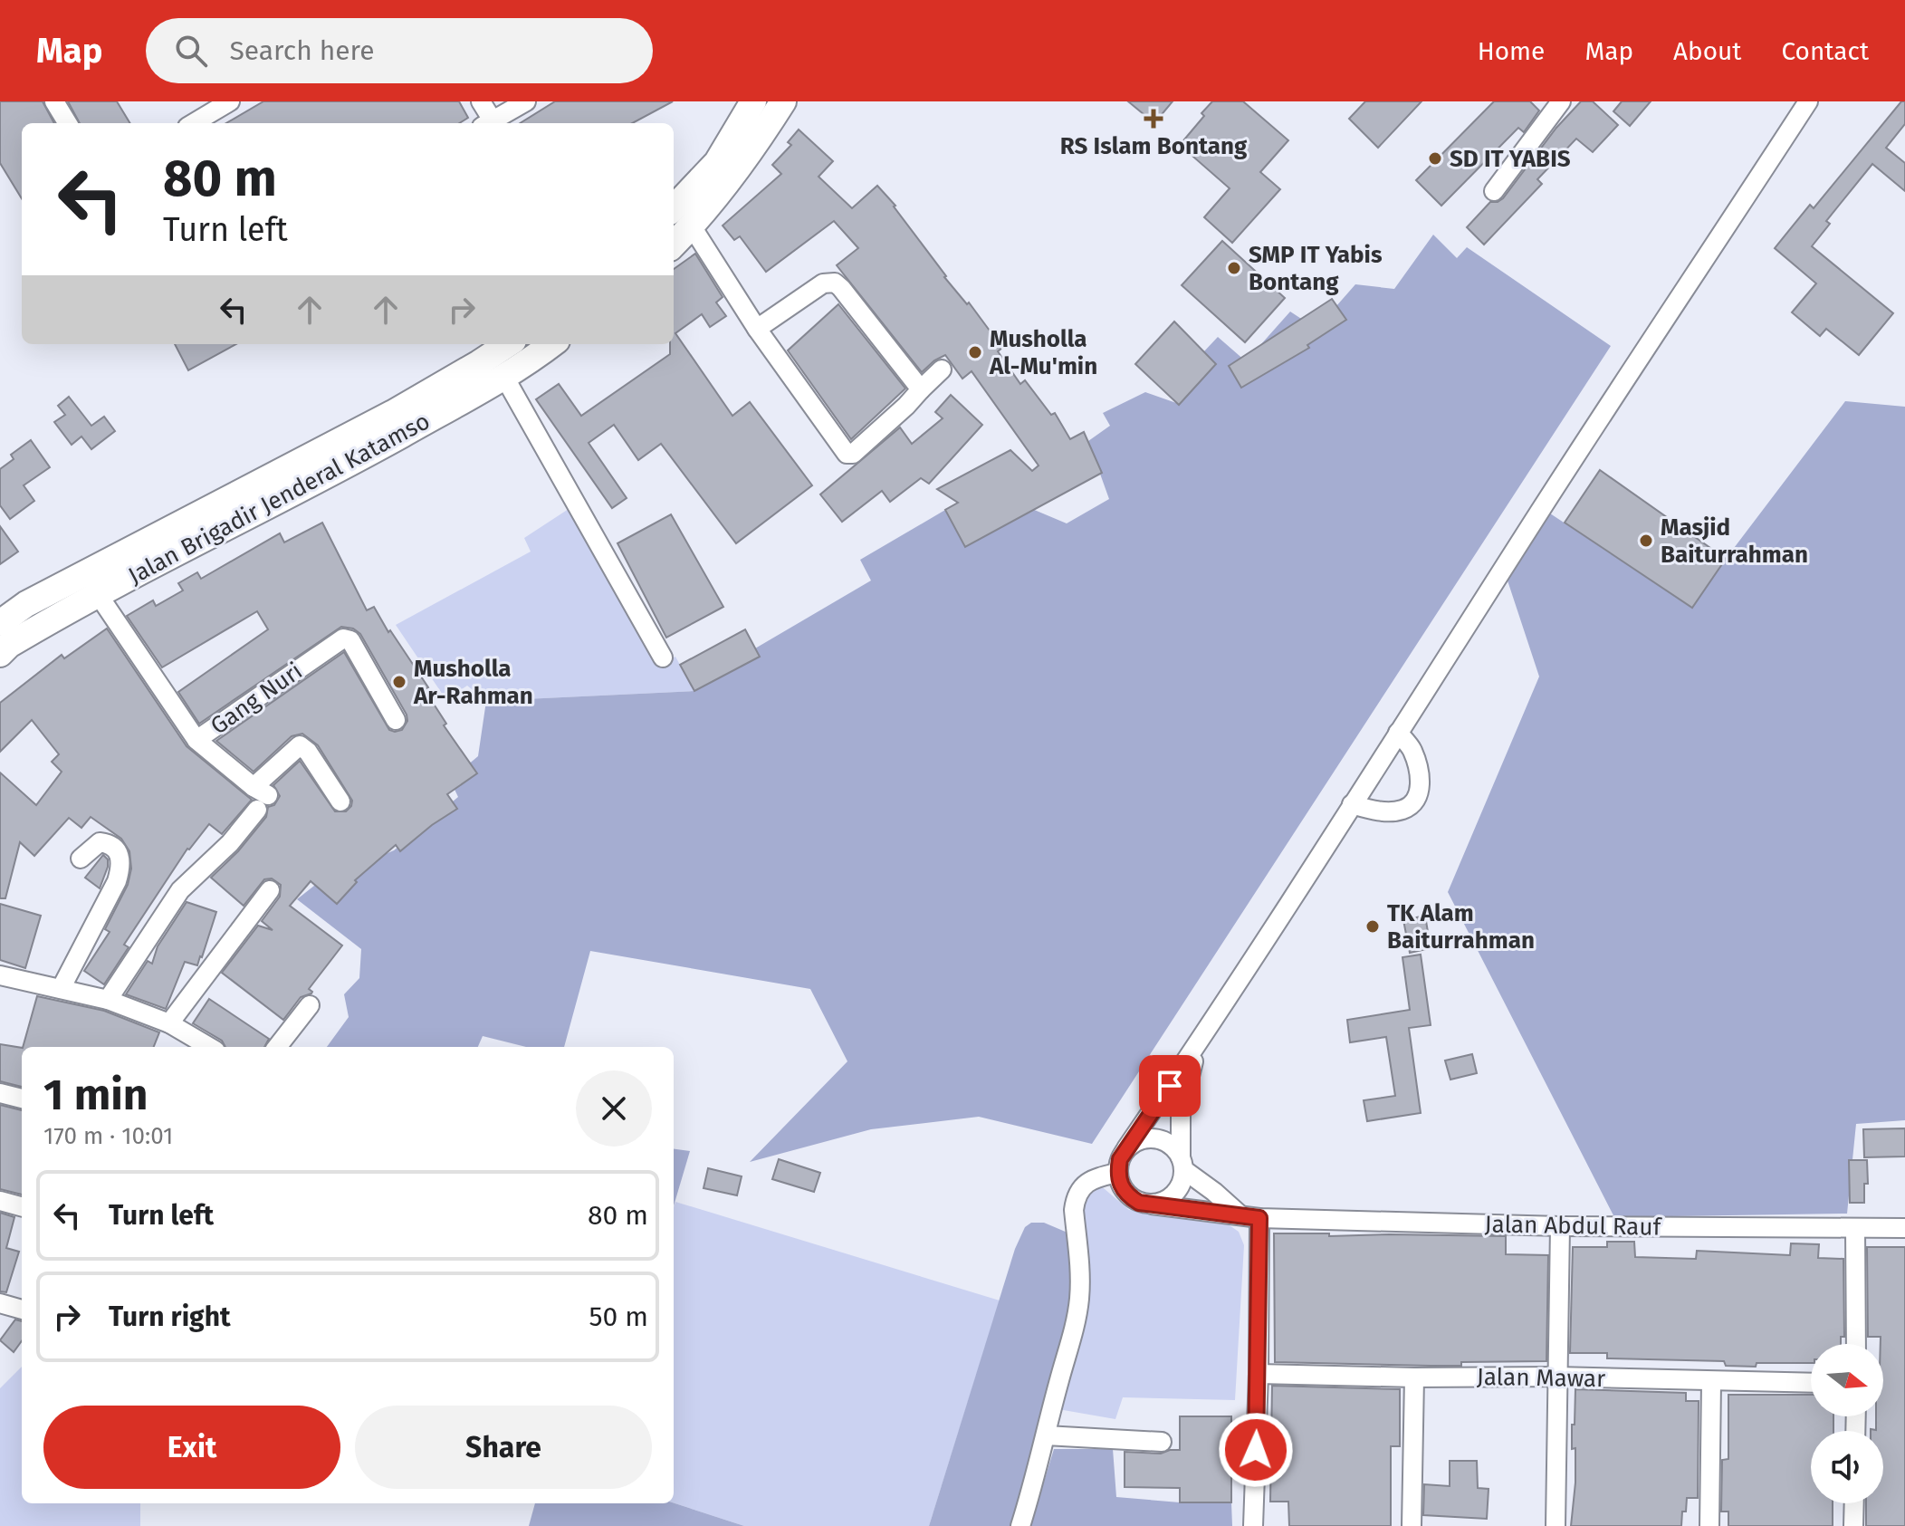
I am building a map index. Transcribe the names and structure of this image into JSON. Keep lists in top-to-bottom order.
{
  "streets": {
    "main road": ["Jalan Brigadir Jenderal Katamso"],
    "street": ["Gang Nuri", "Jalan Abdul Rauf", "Jalan Mawar"]
  },
  "crossings": [
    ["Jalan Brigadir Jenderal Katamso", "Gang Nuri"]
  ],
  "places": {
    "health": ["RS Islam Bontang"],
    "other": [
      "SD IT YABIS",
      "SMP IT Yabis Bontang",
      "Musholla Al-Mu'min",
      "Masjid Baiturrahman",
      "Musholla Ar-Rahman",
      "TK Alam Baiturrahman"
    ]
  },
  "north": "right",
  "page": {
    "header": "Map",
    "search": "Search here",
    "nav": [
      "Home",
      "Map",
      "About",
      "Contact"
    ],
    "turn": ["80 m", "Turn left"],
    "heading": ["1 min", "170 m · 10:01"],
    "list": [
      {
        "name": "Turn left",
        "value": "80 m"
      },
      {
        "name": "Turn right",
        "value": "50 m"
      }
    ],
    "buttons": ["Exit", "Share"]
  }
}
